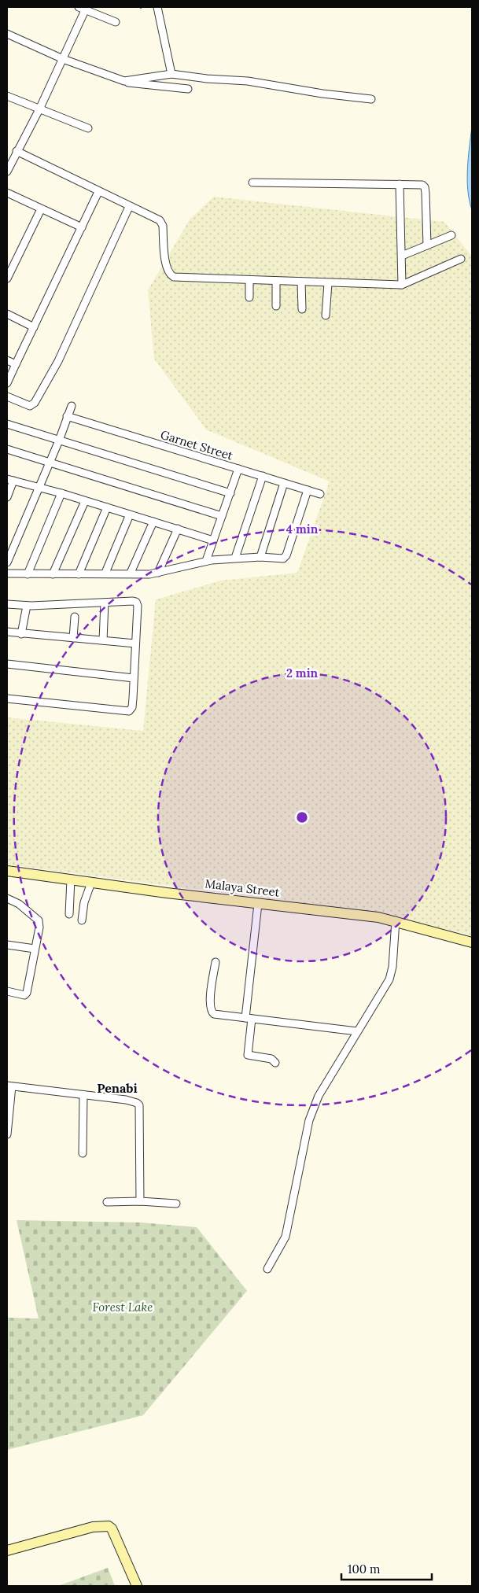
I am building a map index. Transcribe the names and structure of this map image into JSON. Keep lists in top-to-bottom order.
{
  "streets": {
    "street": ["Garnet Street", "Malaya Street"]
  },
  "districts": ["Penabi"],
  "parks": ["Forest Lake"],
  "scale_bar": "100 m",
  "rings": ["4 min", "2 min"]
}
